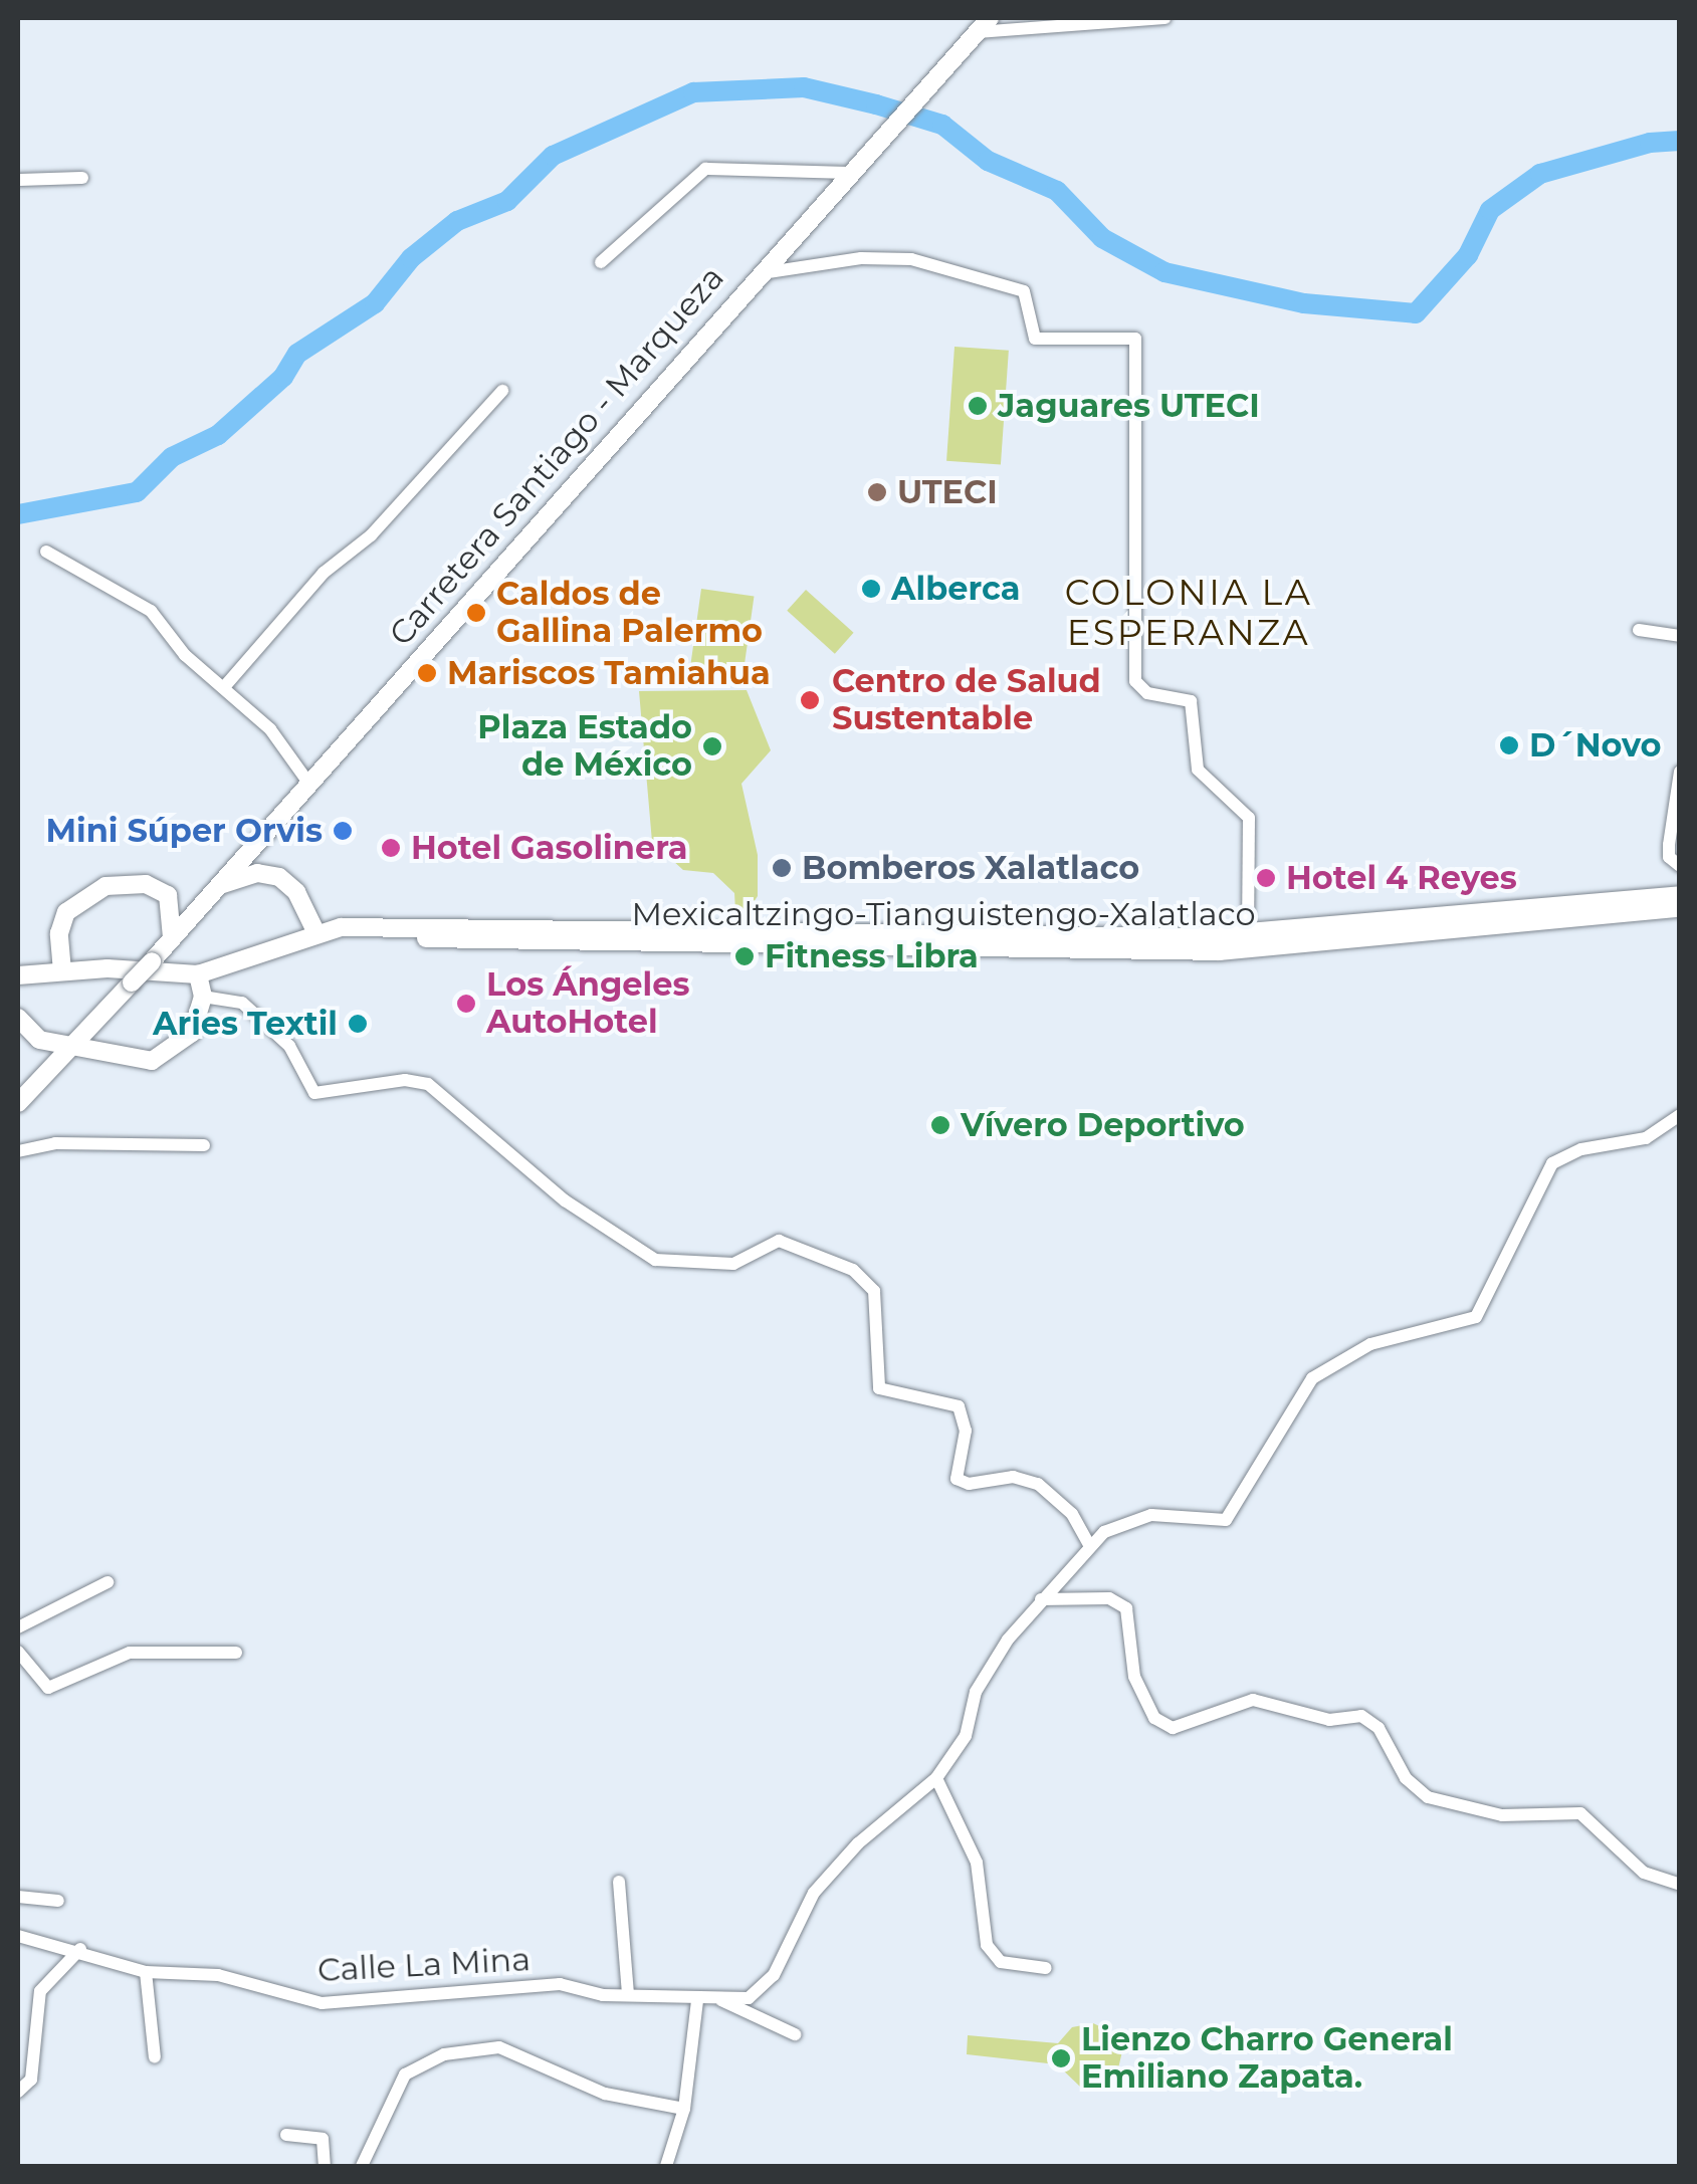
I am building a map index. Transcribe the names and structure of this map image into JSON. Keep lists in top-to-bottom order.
{
  "streets": {
    "main road": ["Carretera Santiago - Marqueza", "Mexicaltzingo-Tianguistengo-Xalatlaco"],
    "street": ["Calle La Mina"]
  },
  "districts": ["COLONIA LA ESPERANZA"],
  "places": [
    "Jaguares UTECI",
    "UTECI",
    "Alberca",
    "Caldos de Gallina Palermo",
    "Mariscos Tamiahua",
    "Centro de Salud Sustentable",
    "D´Novo",
    "Plaza Estado de México",
    "Mini Súper Orvis",
    "Hotel Gasolinera",
    "Bomberos Xalatlaco",
    "Hotel 4 Reyes",
    "Fitness Libra",
    "Los Ángeles AutoHotel",
    "Aries Textil",
    "Vívero Deportivo",
    "Lienzo Charro General Emiliano Zapata."
  ]
}
